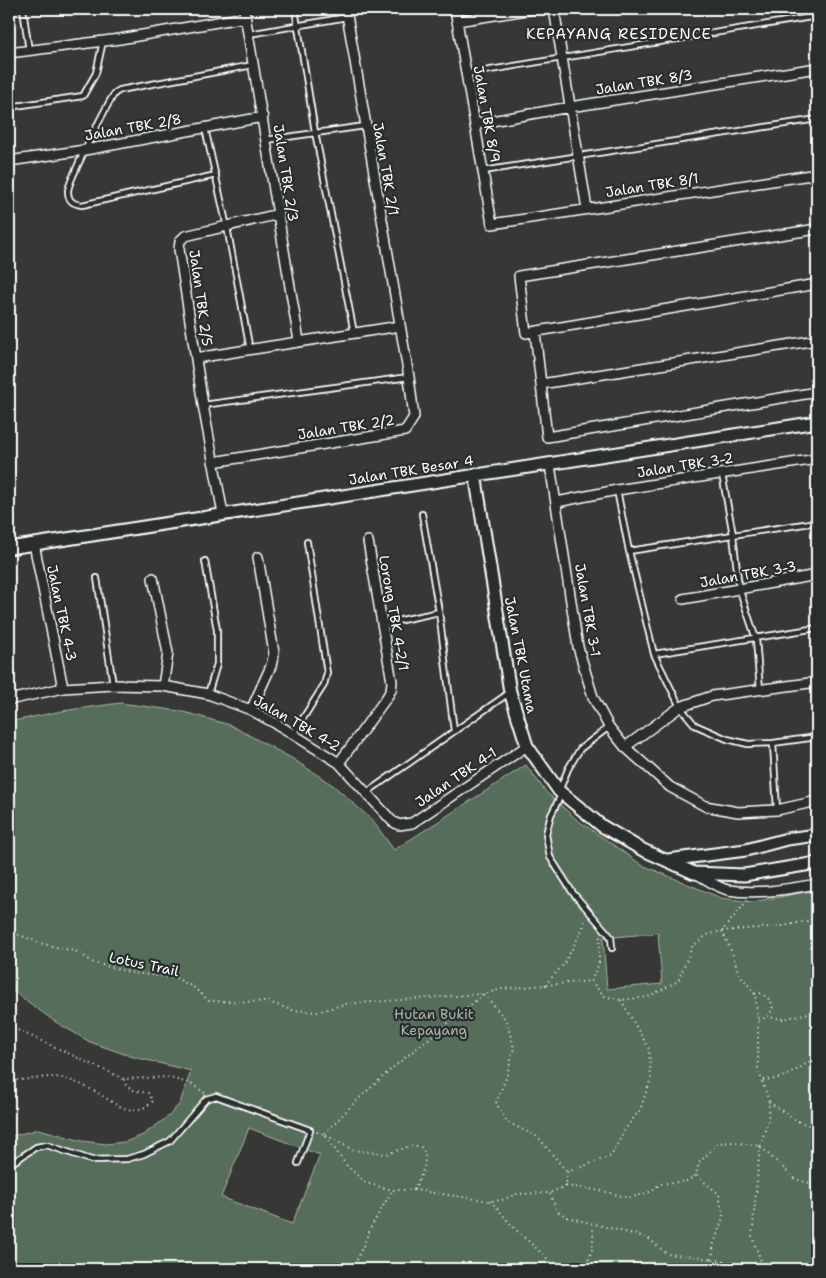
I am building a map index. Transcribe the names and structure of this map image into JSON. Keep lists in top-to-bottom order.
{
  "streets": {
    "street": [
      "Jalan TBK 8/3",
      "Jalan TBK 8/9",
      "Jalan TBK 2/8",
      "Jalan TBK 2/1",
      "Jalan TBK 2/3",
      "Jalan TBK 8/1",
      "Jalan TBK 2/5",
      "Jalan TBK 2/2",
      "Jalan TBK 3-2",
      "Jalan TBK Besar 4",
      "Jalan TBK 3-3",
      "Jalan TBK 3-1",
      "Jalan TBK 4-3",
      "Lorong TBK 4-2/1",
      "Jalan TBK Utama",
      "Jalan TBK 4-2",
      "Jalan TBK 4-1"
    ],
    "path": ["Lotus Trail"]
  },
  "crossings": [
    ["Jalan TBK 8/3", "Jalan TBK 8/9"],
    ["Jalan TBK 8/9", "Jalan TBK 8/1"],
    ["Jalan TBK 2/8", "Jalan TBK 2/3"],
    ["Jalan TBK 2/1", "Jalan TBK 2/2"],
    ["Jalan TBK 2/5", "Jalan TBK 2/2"],
    ["Jalan TBK 2/5", "Jalan TBK Besar 4"],
    ["Jalan TBK 3-2", "Jalan TBK 3-1"],
    ["Jalan TBK Besar 4", "Jalan TBK 3-1"],
    ["Jalan TBK Besar 4", "Jalan TBK 4-3"],
    ["Jalan TBK Besar 4", "Jalan TBK Utama"],
    ["Jalan TBK 4-3", "Jalan TBK 4-2"],
    ["Lorong TBK 4-2/1", "Jalan TBK 4-2"],
    ["Jalan TBK Utama", "Jalan TBK 4-1"],
    ["Jalan TBK 4-2", "Jalan TBK 4-1"]
  ],
  "districts": ["KEPAYANG RESIDENCE"],
  "parks": ["Hutan Bukit Kepayang"]
}
